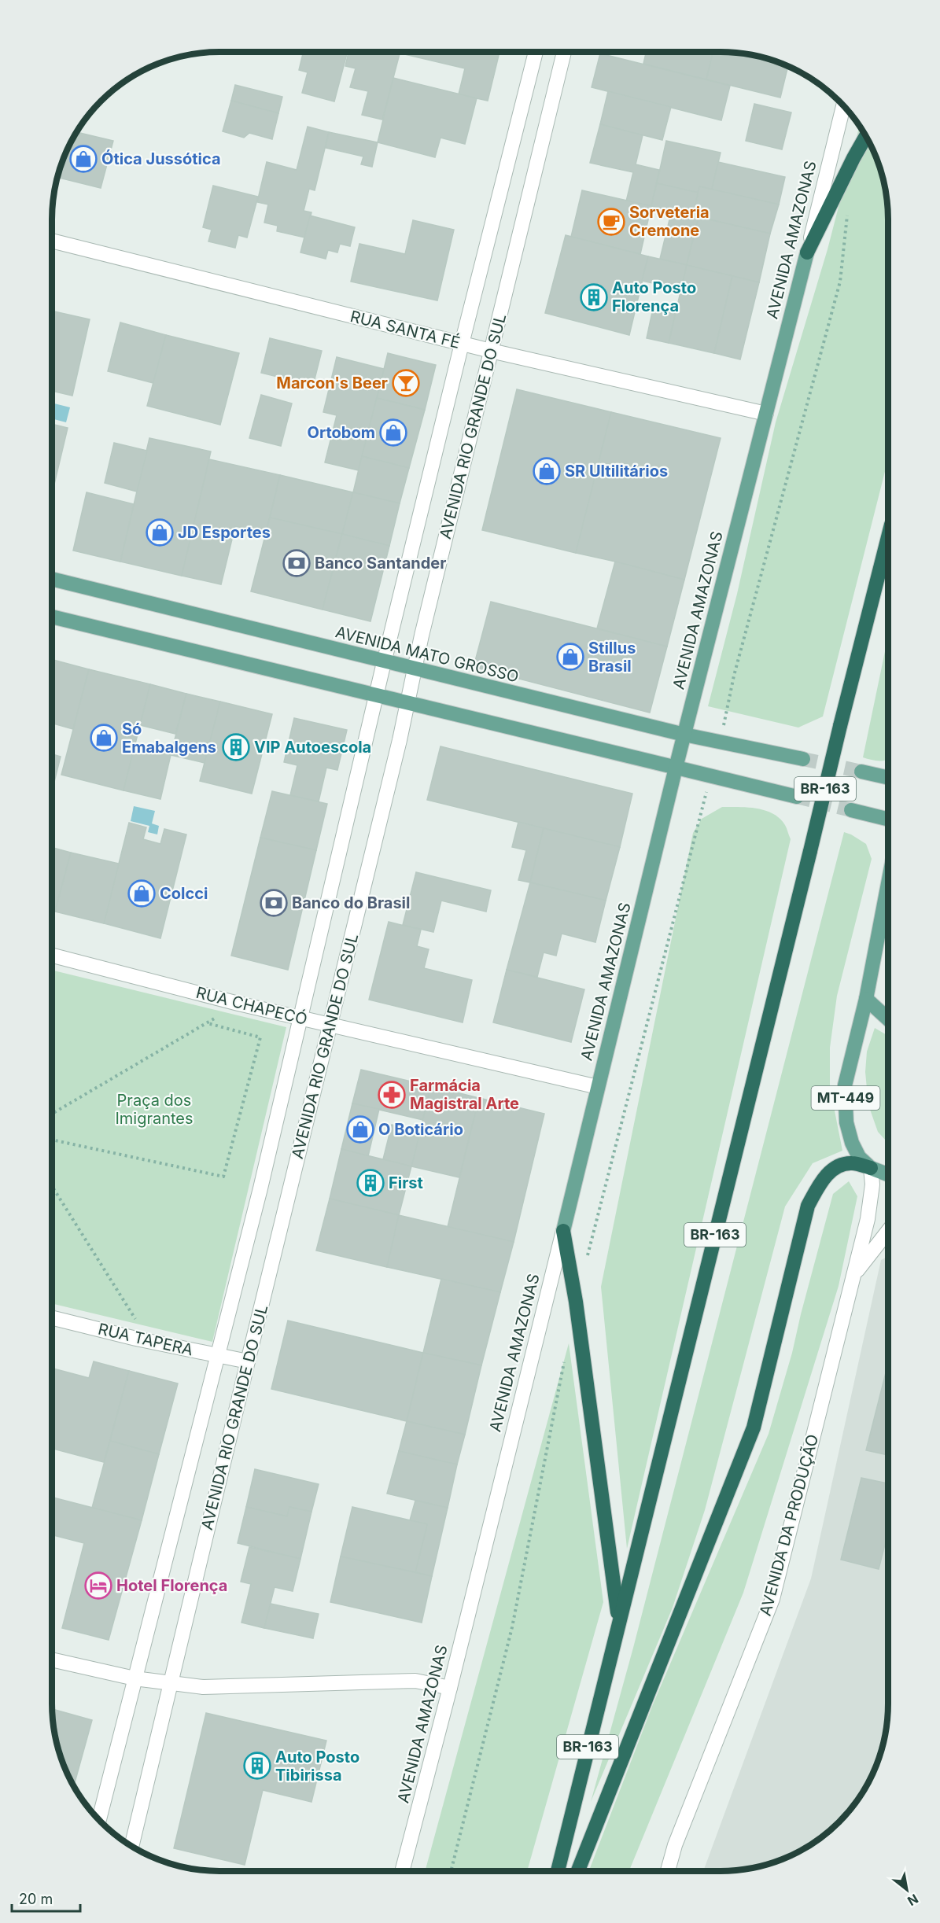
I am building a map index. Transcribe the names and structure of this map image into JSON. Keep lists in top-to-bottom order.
{
  "streets": {
    "highway": ["BR-163"],
    "main road": ["AVENIDA AMAZONAS", "AVENIDA MATO GROSSO", "MT-449"],
    "street": [
      "RUA SANTA FÉ",
      "AVENIDA RIO GRANDE DO SUL",
      "RUA CHAPECÓ",
      "RUA TAPERA",
      "AVENIDA DA PRODUÇÃO"
    ]
  },
  "crossings": [
    ["AVENIDA AMAZONAS", "RUA SANTA FÉ"],
    ["AVENIDA AMAZONAS", "AVENIDA MATO GROSSO"],
    ["AVENIDA AMAZONAS", "RUA CHAPECÓ"],
    ["RUA SANTA FÉ", "AVENIDA RIO GRANDE DO SUL"],
    ["AVENIDA RIO GRANDE DO SUL", "AVENIDA MATO GROSSO"],
    ["AVENIDA RIO GRANDE DO SUL", "RUA CHAPECÓ"],
    ["AVENIDA RIO GRANDE DO SUL", "RUA TAPERA"],
    ["MT-449", "AVENIDA DA PRODUÇÃO"]
  ],
  "parks": ["Praça dos Imigrantes"],
  "places": {
    "shop": [
      "Ótica Jussótica",
      "Ortobom",
      "SR Ultilitários",
      "JD Esportes",
      "Stillus Brasil",
      "Só Emabalgens",
      "Colcci",
      "O Boticário"
    ],
    "cafe": ["Sorveteria Cremone"],
    "building": [
      "Auto Posto Florença",
      "VIP Autoescola",
      "First",
      "Auto Posto Tibirissa"
    ],
    "bar": ["Marcon's Beer"],
    "bank": ["Banco Santander", "Banco do Brasil"],
    "pharmacy": ["Farmácia Magistral Arte"],
    "hotel": ["Hotel Florença"]
  },
  "scale_bar": "20 m",
  "north": "bottom right"
}
